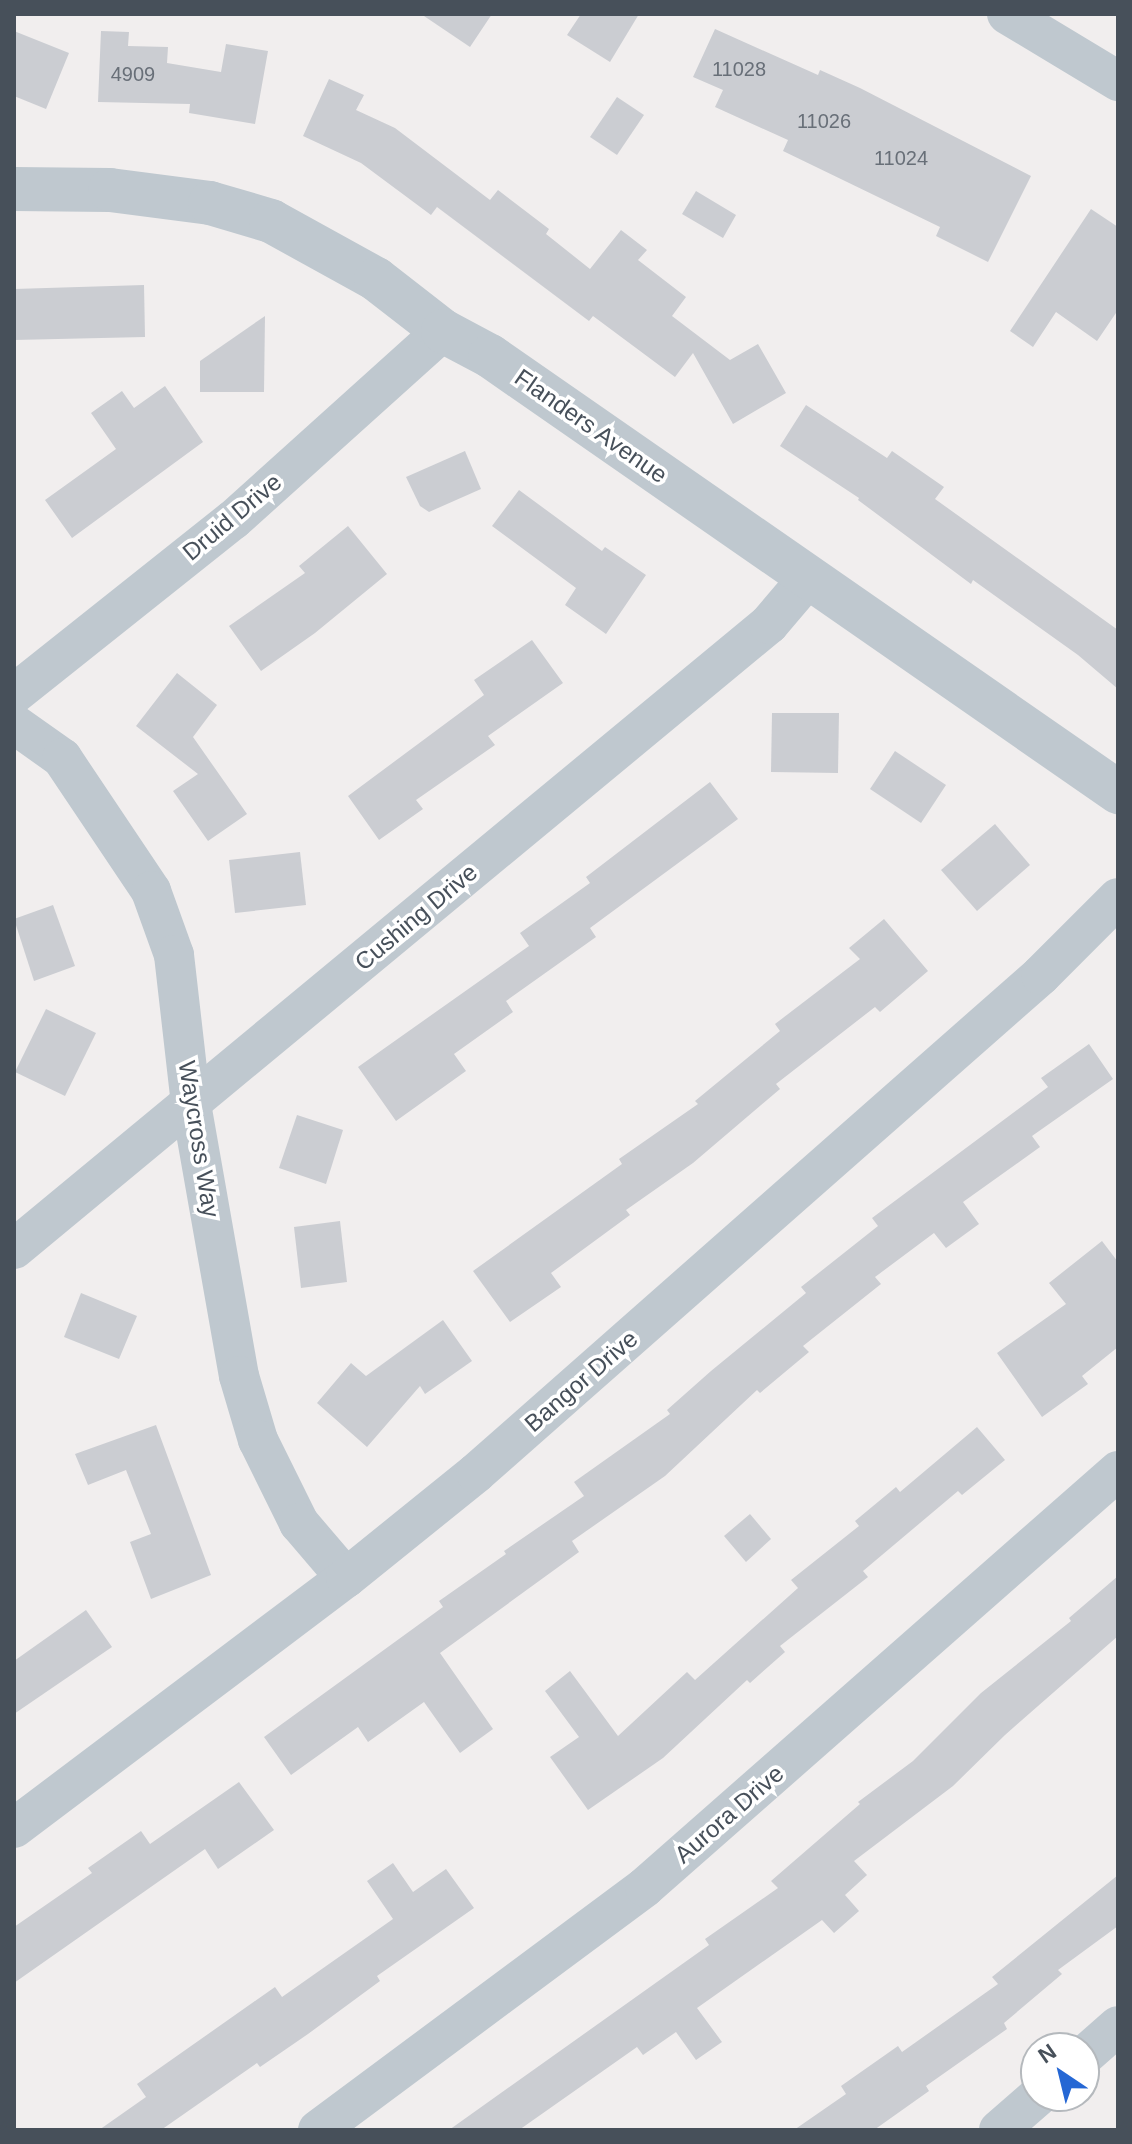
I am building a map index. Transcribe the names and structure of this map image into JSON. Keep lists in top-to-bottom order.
{
  "streets": {
    "street": [
      "Flanders Avenue",
      "Druid Drive",
      "Cushing Drive",
      "Waycross Way",
      "Bangor Drive",
      "Aurora Drive"
    ]
  },
  "crossings": [
    ["Flanders Avenue", "Druid Drive"],
    ["Flanders Avenue", "Cushing Drive"],
    ["Cushing Drive", "Waycross Way"],
    ["Waycross Way", "Bangor Drive"]
  ],
  "house_numbers": [
    "11028",
    "4909",
    "11026",
    "11024"
  ],
  "north": "top left"
}
